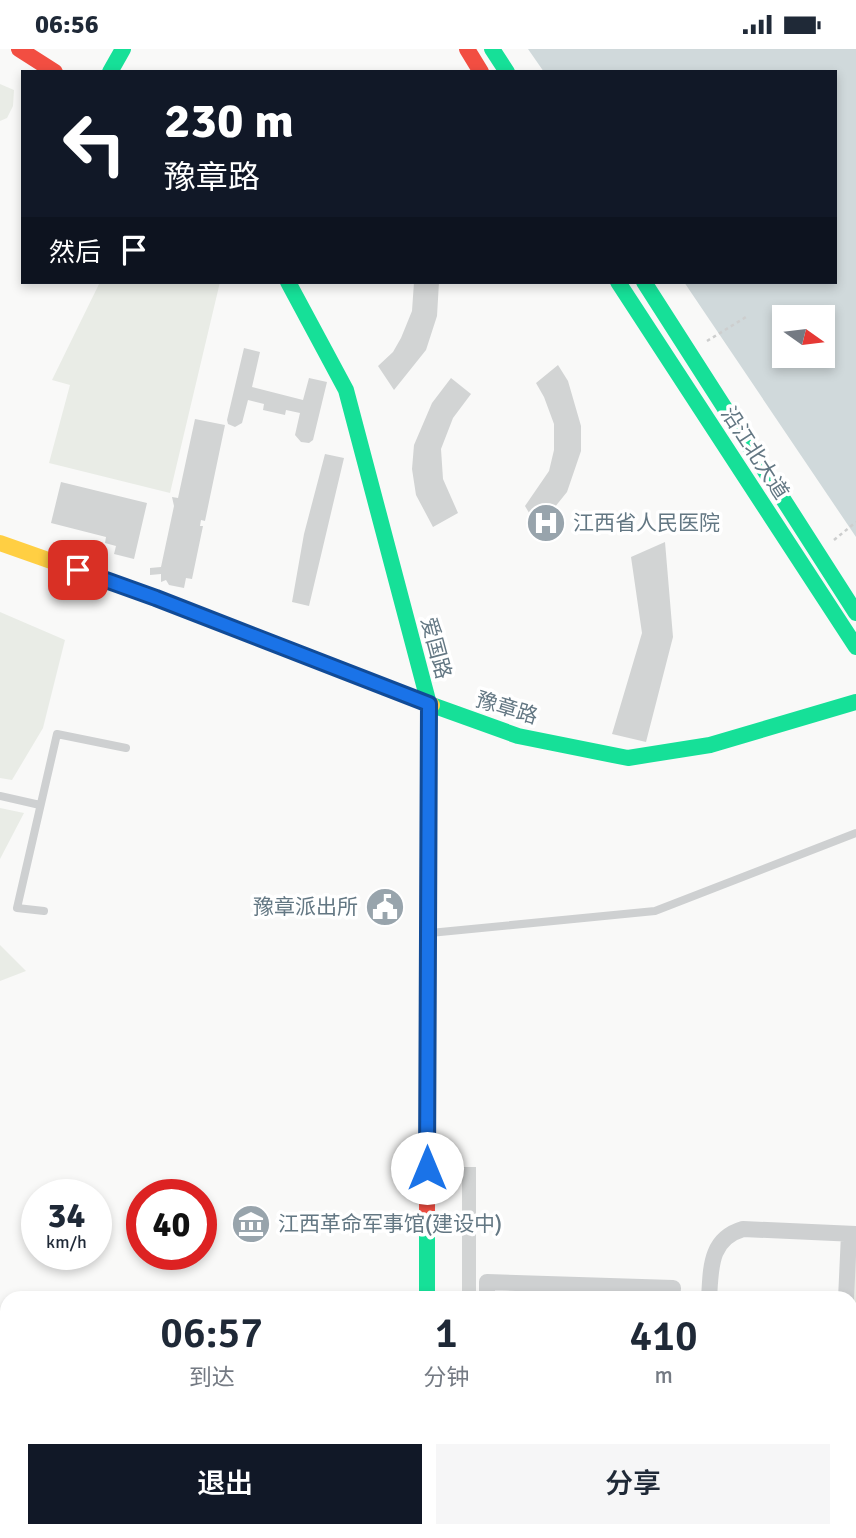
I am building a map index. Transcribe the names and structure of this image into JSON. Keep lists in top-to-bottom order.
{
  "streets": {
    "street": ["沿江北大道", "爱国路", "豫章路"]
  },
  "crossings": [
    ["爱国路", "豫章路"]
  ],
  "places": {
    "hospital": ["江西省人民医院"],
    "public building": ["豫章派出所"],
    "museum": ["江西革命军事馆(建设中)"]
  },
  "north": "right",
  "page": {
    "status": "06:56",
    "turn": ["230 m", "豫章路"],
    "then": "然后",
    "speed": "34 km/h",
    "limit": "40",
    "eta": [
      "06:57",
      "到达",
      "1",
      "分钟",
      "410",
      "m"
    ],
    "buttons": ["退出", "分享"]
  }
}
